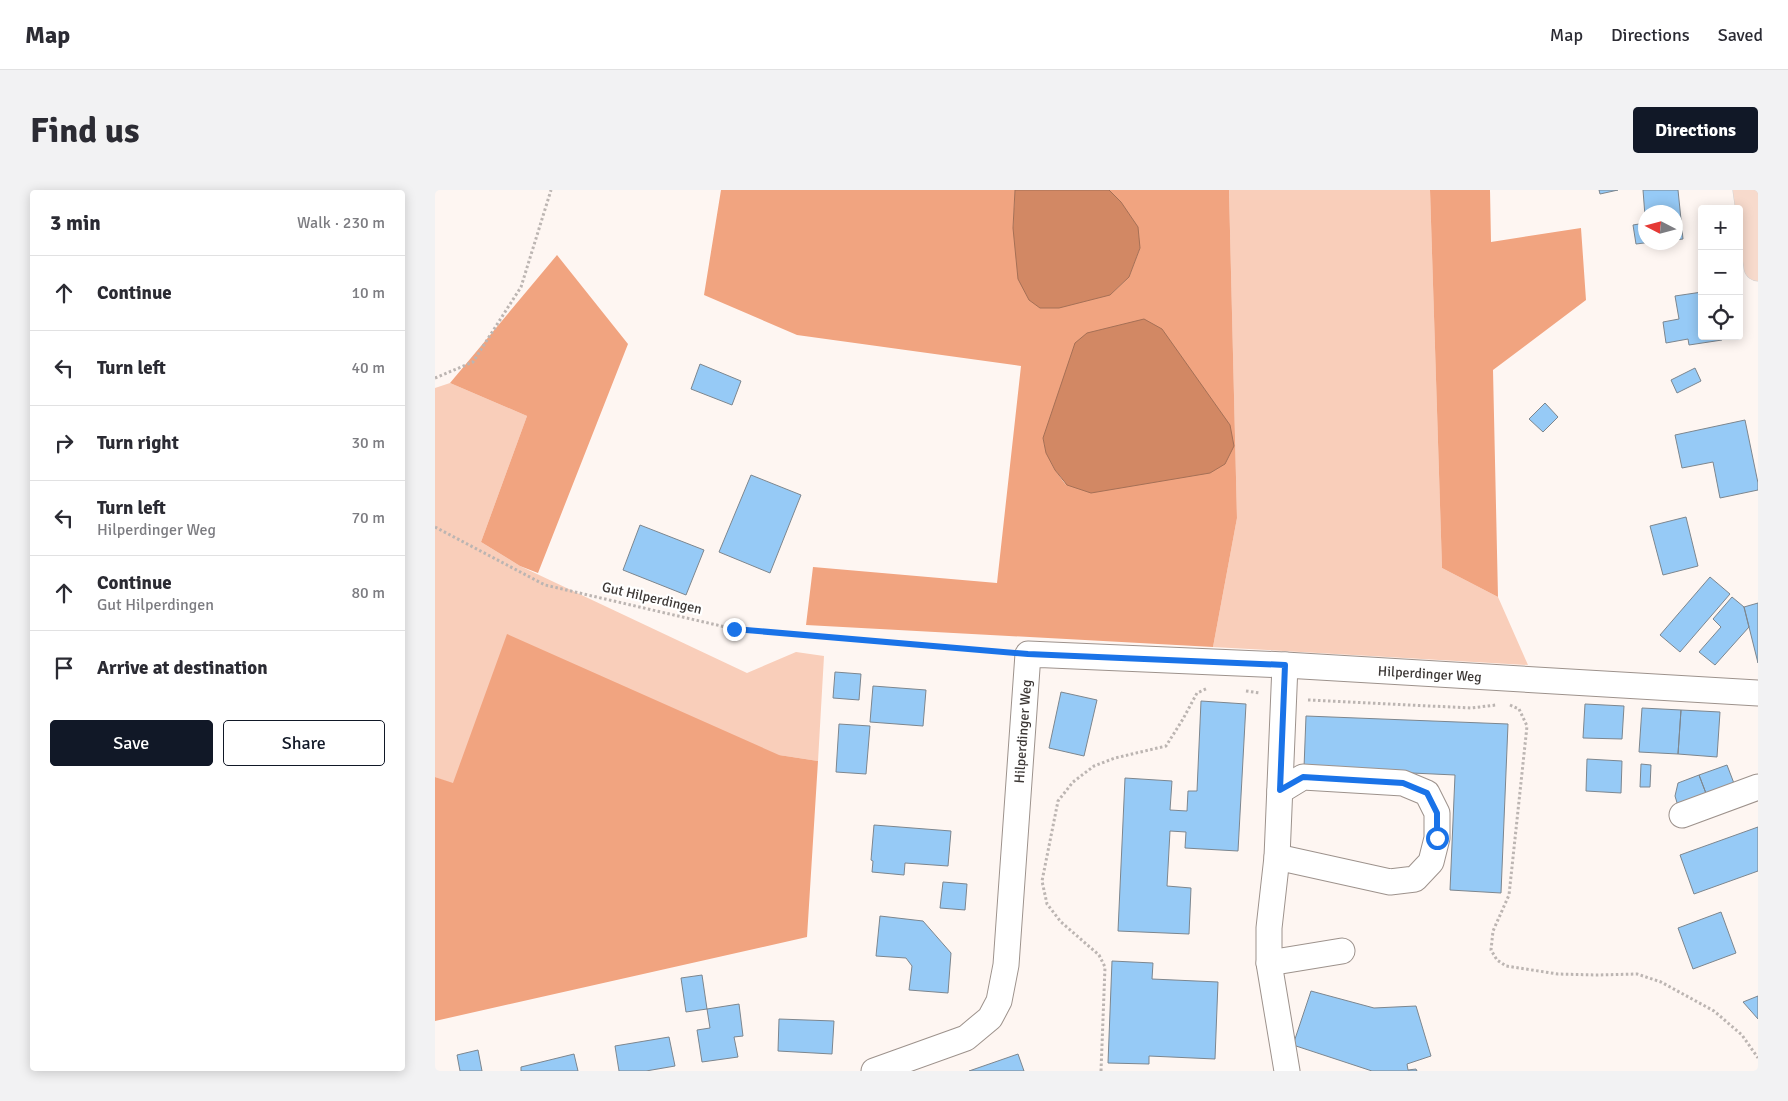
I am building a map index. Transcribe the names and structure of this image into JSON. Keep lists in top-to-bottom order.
{
  "streets": {
    "street": ["Hilperdinger Weg"],
    "path": ["Gut Hilperdingen"]
  },
  "crossings": [
    ["Gut Hilperdingen", "Hilperdinger Weg"]
  ],
  "north": "left",
  "page": {
    "header": "Map",
    "nav": ["Map", "Directions", "Saved"],
    "buttons": [
      "Directions",
      ["Save", "Share"]
    ],
    "title": "Find us",
    "heading": ["3 min", "Walk · 230 m"],
    "map_buttons": ["+", "−"],
    "list": [
      ["Continue", "10 m"],
      ["Turn left", "40 m"],
      ["Turn right", "30 m"],
      ["Turn left", "Hilperdinger Weg", "70 m"],
      ["Continue", "Gut Hilperdingen", "80 m"],
      "Arrive at destination"
    ]
  }
}
